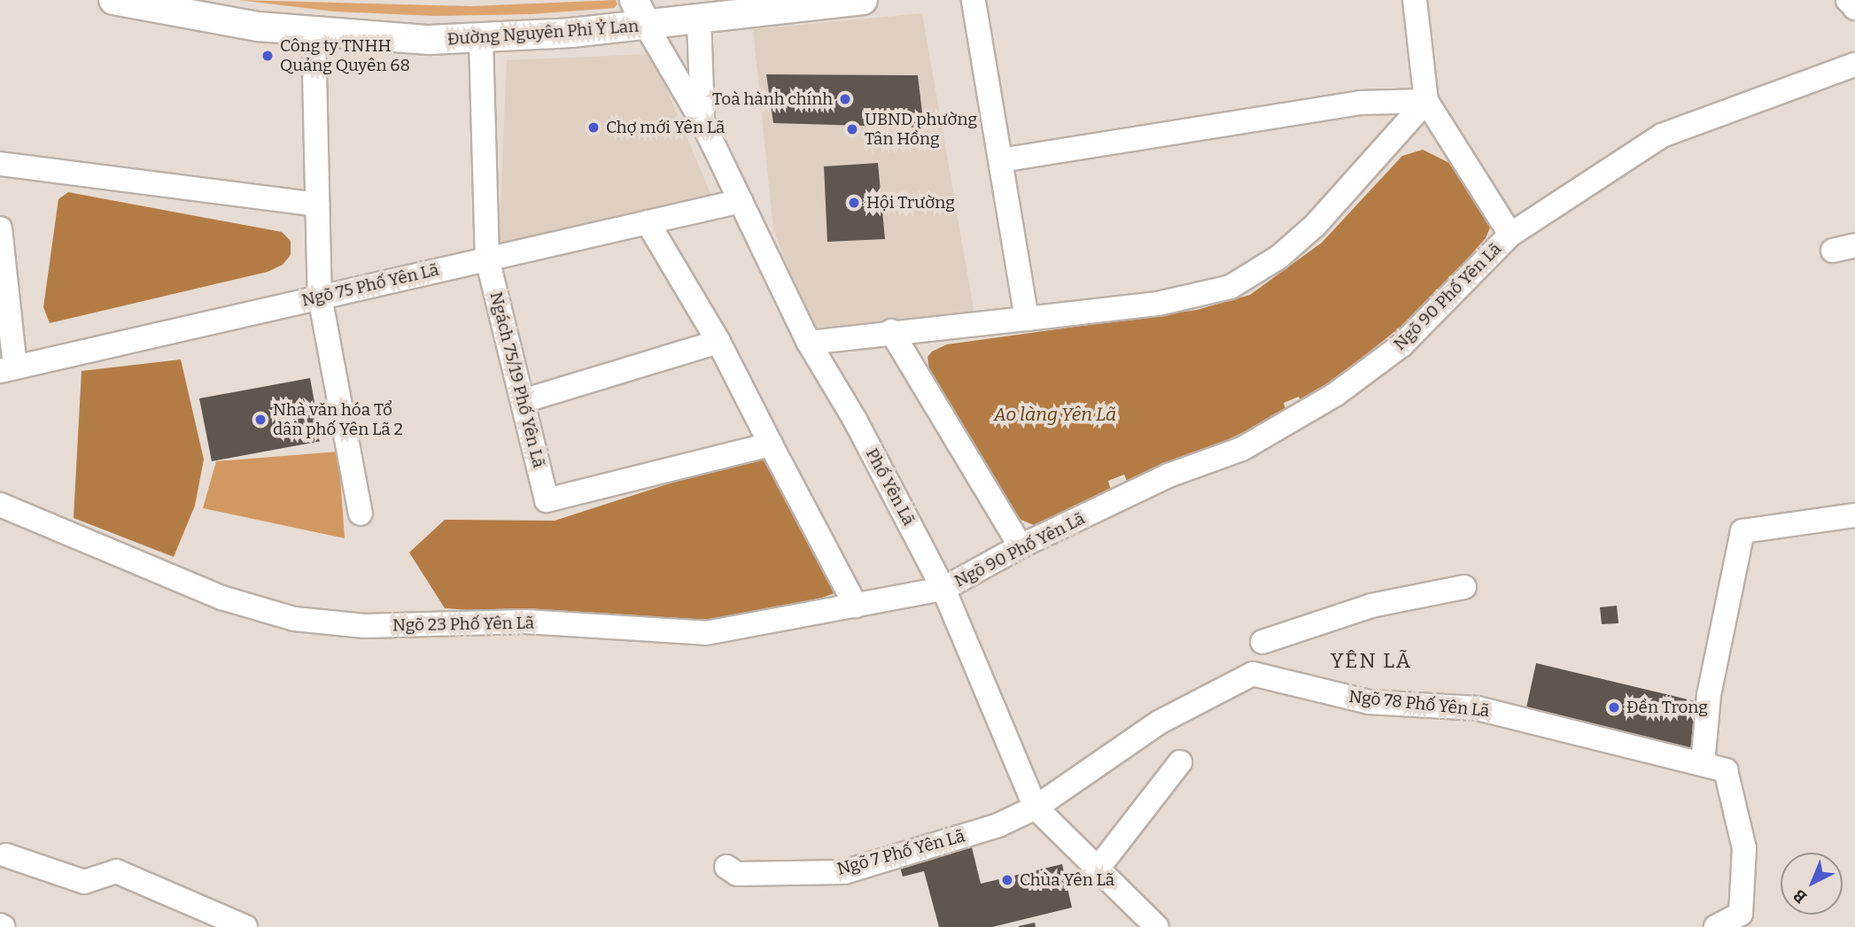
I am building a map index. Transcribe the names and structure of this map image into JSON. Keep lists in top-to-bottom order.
{
  "streets": {
    "main road": ["Đường Nguyên Phi Ỷ Lan"],
    "street": [
      "Ngõ 75 Phố Yên Lã",
      "Ngõ 90 Phố Yên Lã",
      "Ngách 75/19 Phố Yên Lã",
      "Phố Yên Lã",
      "Ngõ 23 Phố Yên Lã",
      "Ngõ 78 Phố Yên Lã",
      "Ngõ 7 Phố Yên Lã"
    ]
  },
  "crossings": [
    ["Đường Nguyên Phi Ỷ Lan", "Ngách 75/19 Phố Yên Lã"],
    ["Đường Nguyên Phi Ỷ Lan", "Phố Yên Lã"],
    ["Ngõ 75 Phố Yên Lã", "Ngách 75/19 Phố Yên Lã"],
    ["Ngõ 75 Phố Yên Lã", "Phố Yên Lã"],
    ["Ngõ 90 Phố Yên Lã", "Phố Yên Lã"],
    ["Ngõ 90 Phố Yên Lã", "Ngõ 23 Phố Yên Lã"],
    ["Phố Yên Lã", "Ngõ 23 Phố Yên Lã"],
    ["Phố Yên Lã", "Ngõ 78 Phố Yên Lã"],
    ["Phố Yên Lã", "Ngõ 7 Phố Yên Lã"],
    ["Ngõ 78 Phố Yên Lã", "Ngõ 7 Phố Yên Lã"]
  ],
  "districts": ["YÊN LÃ"],
  "water": ["Ao làng Yên Lã"],
  "places": [
    "Công ty TNHH Quảng Quyên 68",
    "Toà hành chính",
    "Chợ mới Yên Lã",
    "UBND phường Tân Hồng",
    "Hội Trường",
    "Nhà văn hóa Tổ dân phố Yên Lã 2",
    "Đền Trong",
    "Chùa Yên Lã"
  ],
  "north": "bottom left"
}
